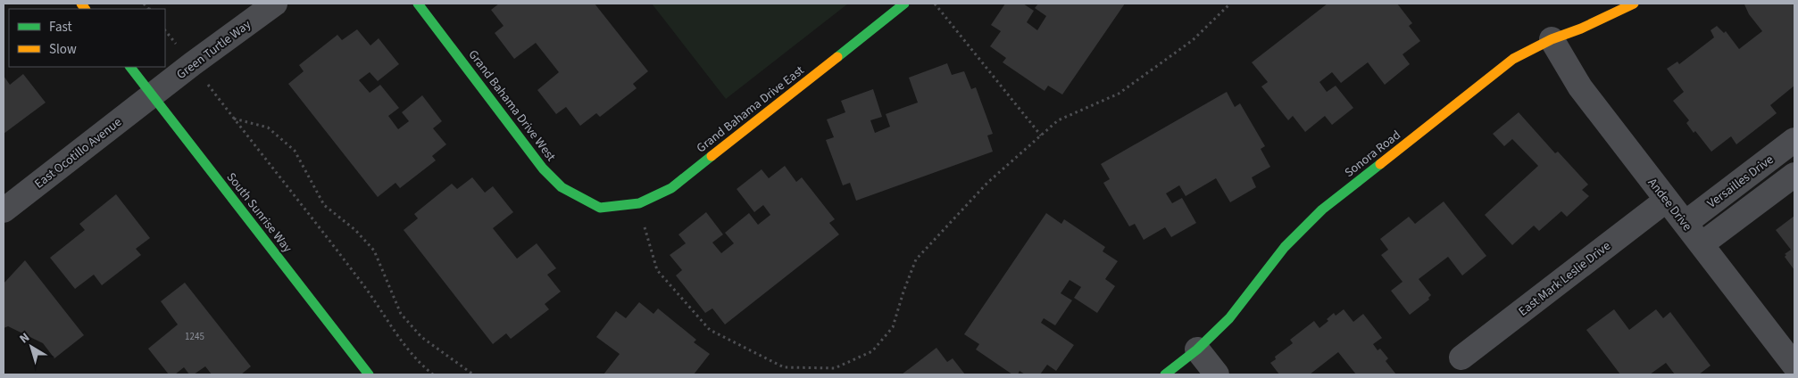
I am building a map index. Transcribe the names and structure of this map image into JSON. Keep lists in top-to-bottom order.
{
  "streets": {
    "street": [
      "Green Turtle Way",
      "Grand Bahama Drive West",
      "Grand Bahama Drive East",
      "East Ocotillo Avenue",
      "Sonora Road",
      "Versailles Drive",
      "Andee Drive",
      "South Sunrise Way",
      "East Mark Leslie Drive"
    ]
  },
  "crossings": [
    ["Green Turtle Way", "East Ocotillo Avenue"],
    ["Green Turtle Way", "South Sunrise Way"],
    ["Grand Bahama Drive West", "Grand Bahama Drive East"],
    ["East Ocotillo Avenue", "South Sunrise Way"],
    ["Sonora Road", "Andee Drive"],
    ["Versailles Drive", "Andee Drive"],
    ["Andee Drive", "East Mark Leslie Drive"]
  ],
  "house_numbers": ["1245"],
  "legend": ["Fast", "Slow"],
  "north": "top left"
}
